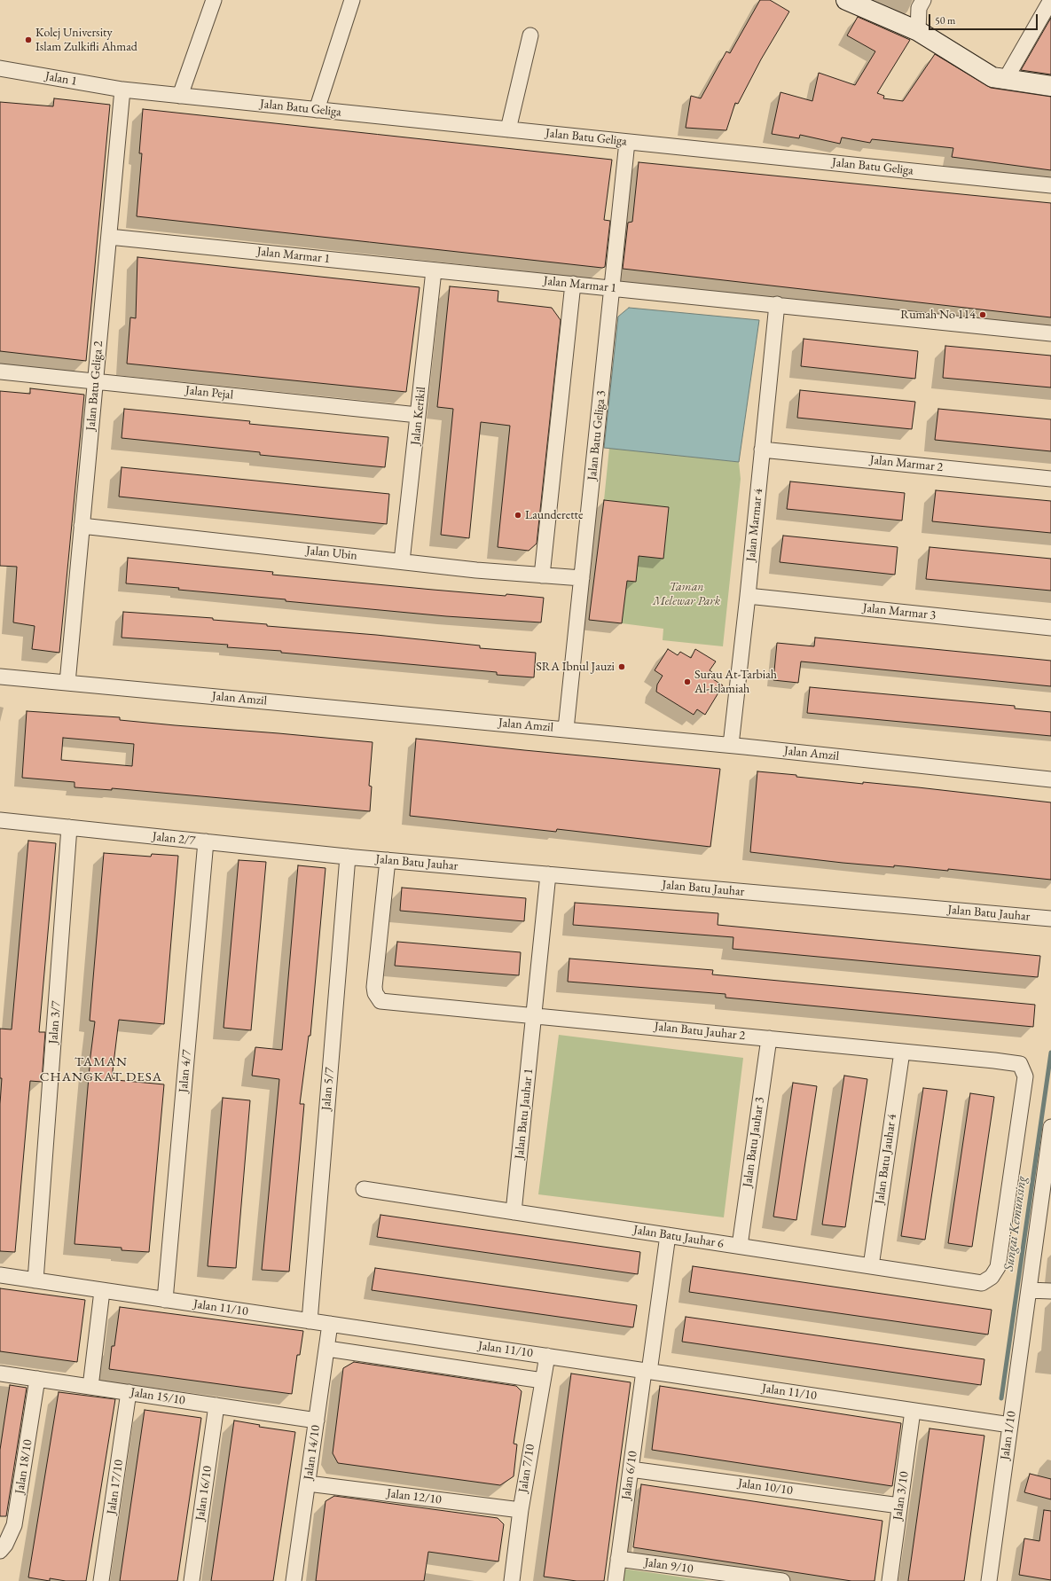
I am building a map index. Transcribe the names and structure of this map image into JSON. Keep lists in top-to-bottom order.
{
  "streets": {
    "street": [
      "Jalan 1",
      "Jalan Batu Geliga",
      "Jalan Marmar 1",
      "Jalan Batu Geliga 2",
      "Jalan Pejal",
      "Jalan Kerikil",
      "Jalan Batu Geliga 3",
      "Jalan Marmar 2",
      "Jalan Marmar 4",
      "Jalan Ubin",
      "Jalan Marmar 3",
      "Jalan Amzil",
      "Jalan 2/7",
      "Jalan Batu Jauhar",
      "Jalan 3/7",
      "Jalan Batu Jauhar 2",
      "Jalan 4/7",
      "Jalan 5/7",
      "Jalan Batu Jauhar 1",
      "Jalan Batu Jauhar 3",
      "Jalan Batu Jauhar 4",
      "Jalan Batu Jauhar 6",
      "Jalan 11/10",
      "Jalan 15/10",
      "Jalan 1/10",
      "Jalan 14/10",
      "Jalan 18/10",
      "Jalan 7/10",
      "Jalan 6/10",
      "Jalan 17/10",
      "Jalan 10/10",
      "Jalan 16/10",
      "Jalan 3/10",
      "Jalan 12/10",
      "Jalan 9/10"
    ]
  },
  "crossings": [
    ["Jalan 1", "Jalan Batu Geliga"],
    ["Jalan 1", "Jalan Batu Geliga 2"],
    ["Jalan Batu Geliga", "Jalan Batu Geliga 2"],
    ["Jalan Batu Geliga", "Jalan Batu Geliga 3"],
    ["Jalan Marmar 1", "Jalan Batu Geliga 2"],
    ["Jalan Marmar 1", "Jalan Kerikil"],
    ["Jalan Marmar 1", "Jalan Batu Geliga 3"],
    ["Jalan Marmar 1", "Jalan Marmar 4"],
    ["Jalan Batu Geliga 2", "Jalan Pejal"],
    ["Jalan Batu Geliga 2", "Jalan Ubin"],
    ["Jalan Batu Geliga 2", "Jalan Amzil"],
    ["Jalan Pejal", "Jalan Kerikil"],
    ["Jalan Kerikil", "Jalan Ubin"],
    ["Jalan Batu Geliga 3", "Jalan Ubin"],
    ["Jalan Batu Geliga 3", "Jalan Amzil"],
    ["Jalan Marmar 2", "Jalan Marmar 4"],
    ["Jalan Marmar 4", "Jalan Marmar 3"],
    ["Jalan Marmar 4", "Jalan Amzil"],
    ["Jalan 2/7", "Jalan Batu Jauhar"],
    ["Jalan 2/7", "Jalan 3/7"],
    ["Jalan 2/7", "Jalan 4/7"],
    ["Jalan 2/7", "Jalan 5/7"],
    ["Jalan Batu Jauhar", "Jalan Batu Jauhar 2"],
    ["Jalan Batu Jauhar", "Jalan 5/7"],
    ["Jalan Batu Jauhar", "Jalan Batu Jauhar 1"],
    ["Jalan 3/7", "Jalan 11/10"],
    ["Jalan Batu Jauhar 2", "Jalan Batu Jauhar 1"],
    ["Jalan Batu Jauhar 2", "Jalan Batu Jauhar 3"],
    ["Jalan Batu Jauhar 2", "Jalan Batu Jauhar 4"],
    ["Jalan Batu Jauhar 2", "Jalan Batu Jauhar 6"],
    ["Jalan 4/7", "Jalan 11/10"],
    ["Jalan 5/7", "Jalan 11/10"],
    ["Jalan Batu Jauhar 1", "Jalan Batu Jauhar 6"],
    ["Jalan Batu Jauhar 3", "Jalan Batu Jauhar 6"],
    ["Jalan Batu Jauhar 4", "Jalan Batu Jauhar 6"],
    ["Jalan Batu Jauhar 6", "Jalan 6/10"],
    ["Jalan 11/10", "Jalan 1/10"],
    ["Jalan 11/10", "Jalan 14/10"],
    ["Jalan 11/10", "Jalan 7/10"],
    ["Jalan 11/10", "Jalan 6/10"],
    ["Jalan 11/10", "Jalan 3/10"],
    ["Jalan 15/10", "Jalan 14/10"],
    ["Jalan 15/10", "Jalan 18/10"],
    ["Jalan 15/10", "Jalan 17/10"],
    ["Jalan 15/10", "Jalan 16/10"],
    ["Jalan 14/10", "Jalan 12/10"],
    ["Jalan 7/10", "Jalan 12/10"],
    ["Jalan 6/10", "Jalan 10/10"],
    ["Jalan 6/10", "Jalan 9/10"],
    ["Jalan 10/10", "Jalan 3/10"]
  ],
  "districts": ["TAMAN CHANGKAT DESA"],
  "water": ["Sungai Kemunsing"],
  "parks": ["Taman Melewar Park"],
  "places": [
    "Kolej University Islam Zulkifli Ahmad",
    "Rumah No 114",
    "Launderette",
    "SRA Ibnul Jauzi",
    "Surau At-Tarbiah Al-Islamiah"
  ],
  "scale_bar": "50 m"
}
